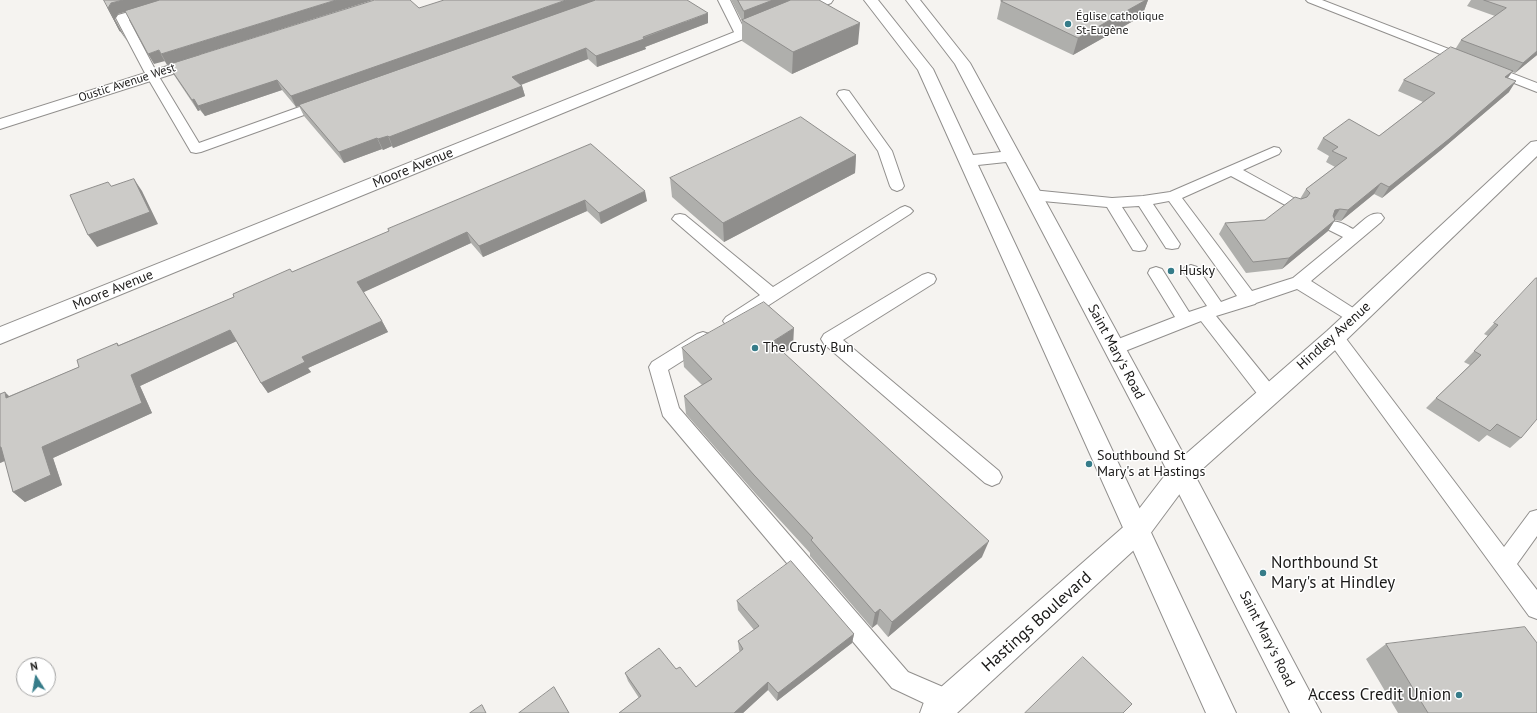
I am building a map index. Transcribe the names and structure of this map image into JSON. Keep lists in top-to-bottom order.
{
  "streets": {
    "street": [
      "Oustic Avenue West",
      "Moore Avenue",
      "Hindley Avenue",
      "Saint Mary's Road",
      "Hastings Boulevard"
    ]
  },
  "crossings": [
    ["Hindley Avenue", "Saint Mary's Road"],
    ["Hindley Avenue", "Hastings Boulevard"]
  ],
  "places": [
    "Église catholique St-Eugène",
    "Husky",
    "The Crusty Bun",
    "Southbound St Mary's at Hastings",
    "Northbound St Mary's at Hindley",
    "Access Credit Union"
  ],
  "north": "top"
}
